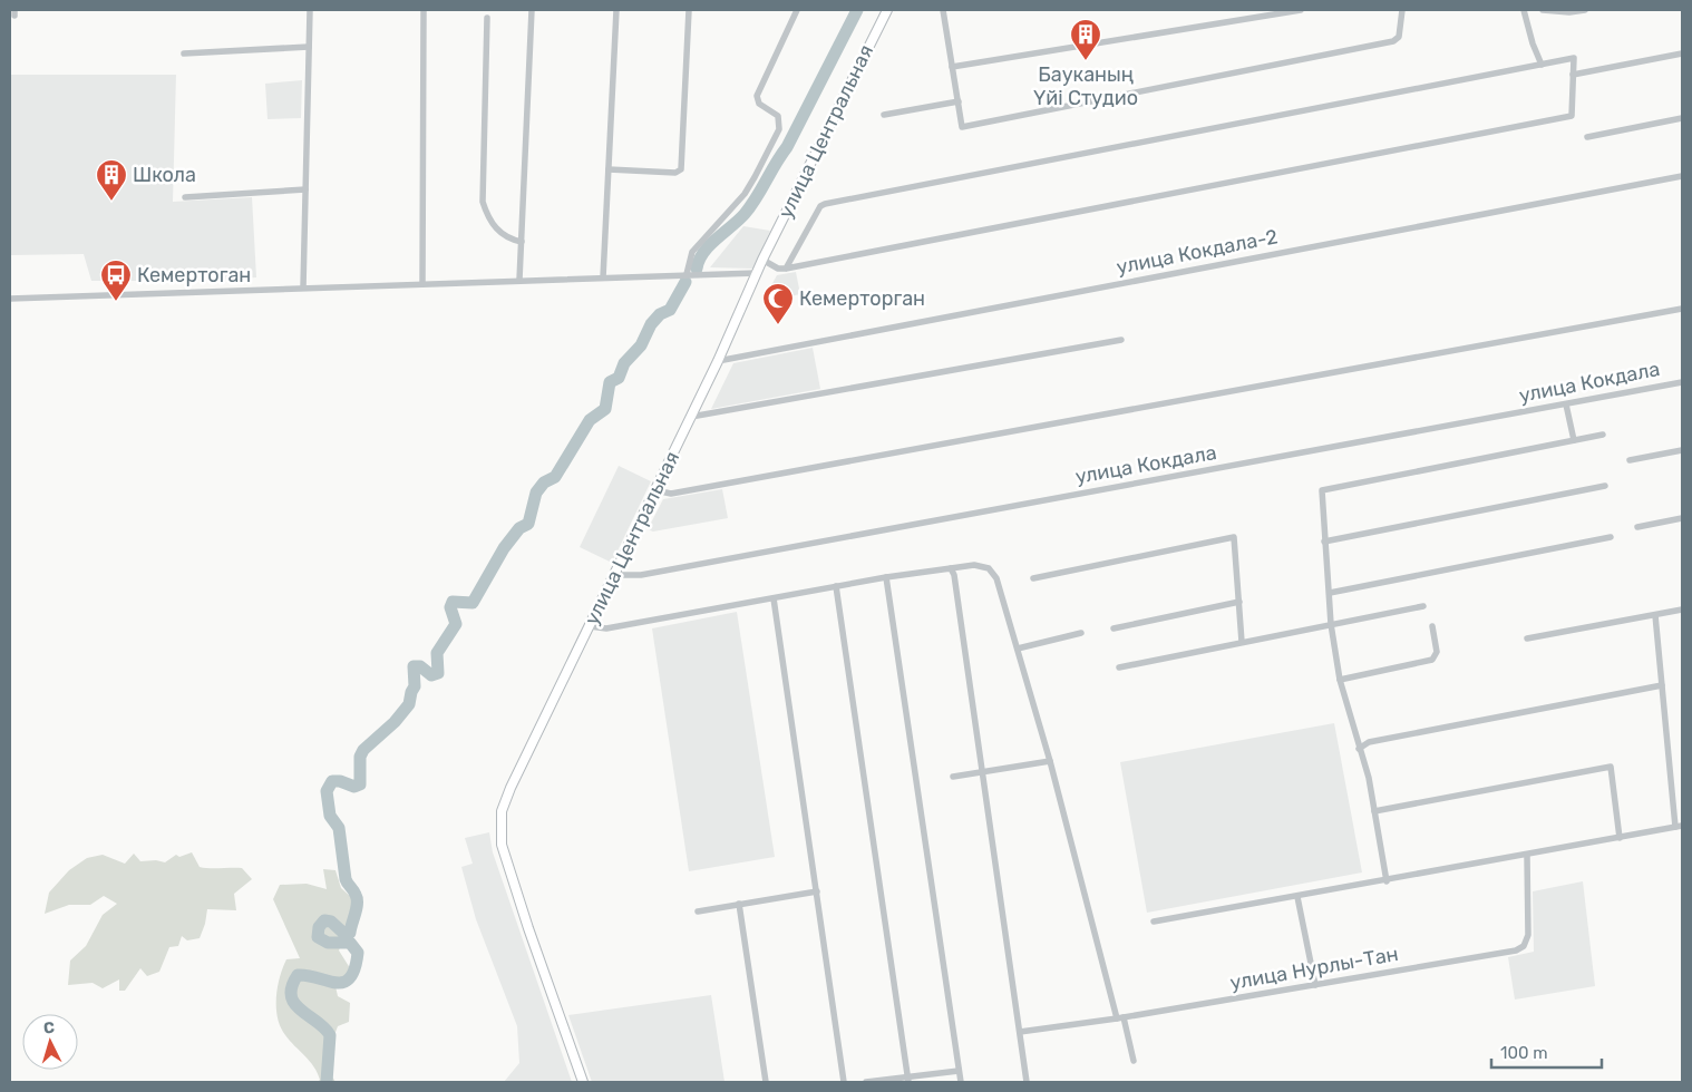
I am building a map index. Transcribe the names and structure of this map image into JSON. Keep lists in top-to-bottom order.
{
  "streets": {
    "main road": ["улица Центральная"],
    "street": ["улица Кокдала-2", "улица Кокдала", "улица Нурлы-Тан"]
  },
  "crossings": [
    ["улица Центральная", "улица Кокдала-2"],
    ["улица Центральная", "улица Кокдала"]
  ],
  "places": {
    "building": ["Бауканың Үйі Студио", "Школа"],
    "bus stop": ["Кемертоган"],
    "mosque": ["Кемерторган"]
  },
  "scale_bar": "100 m",
  "north": "top"
}
